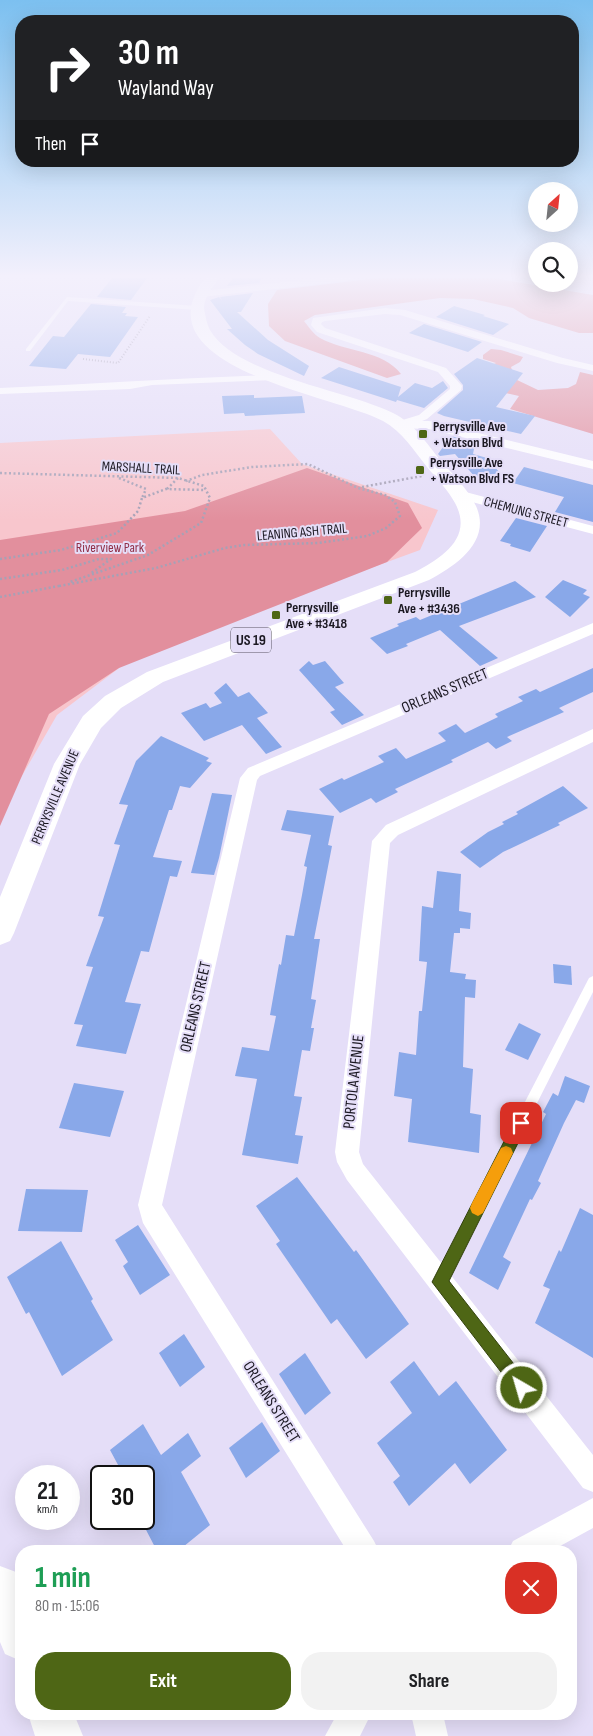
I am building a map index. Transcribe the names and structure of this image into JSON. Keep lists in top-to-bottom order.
{
  "streets": {
    "main road": ["US 19", "PERRYSVILLE AVENUE"],
    "street": ["CHEMUNG STREET", "ORLEANS STREET", "PORTOLA AVENUE"],
    "path": ["MARSHALL TRAIL", "LEANING ASH TRAIL"]
  },
  "crossings": [
    ["MARSHALL TRAIL", "LEANING ASH TRAIL"],
    ["CHEMUNG STREET", "PERRYSVILLE AVENUE"]
  ],
  "parks": ["Riverview Park"],
  "places": {
    "transit": [
      "Perrysville Ave + Watson Blvd",
      "Perrysville Ave + Watson Blvd FS",
      "Perrysville Ave + #3436",
      "Perrysville Ave + #3418"
    ]
  },
  "north": "top right",
  "page": {
    "turn": ["30 m", "Wayland Way"],
    "then": "Then",
    "speed": "21 km/h",
    "limit": "30",
    "heading": ["1 min", "80 m · 15:06"],
    "buttons": ["Exit", "Share"]
  }
}
